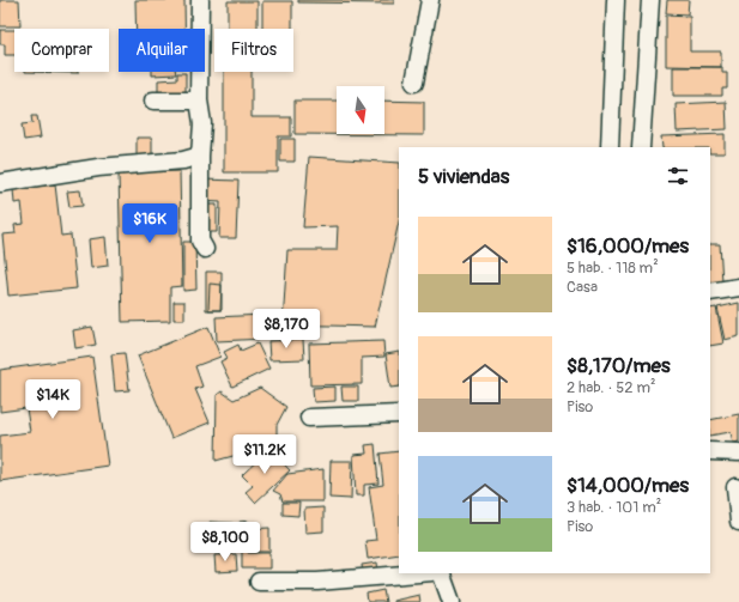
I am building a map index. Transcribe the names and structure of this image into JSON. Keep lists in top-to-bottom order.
{
  "north": "bottom",
  "page": {
    "chip": ["Comprar", "Alquilar", "Filtros"],
    "heading": "5 viviendas",
    "price": [
      "$16K",
      "$8,170",
      "$14K",
      "$11.2K",
      "$8,100"
    ],
    "list": [
      {
        "name": "$16,000/mes",
        "note": "5 hab. · 118 m² · Casa"
      },
      {
        "name": "$8,170/mes",
        "note": "2 hab. · 52 m² · Piso"
      },
      {
        "name": "$14,000/mes",
        "note": "3 hab. · 101 m² · Piso"
      }
    ]
  }
}
